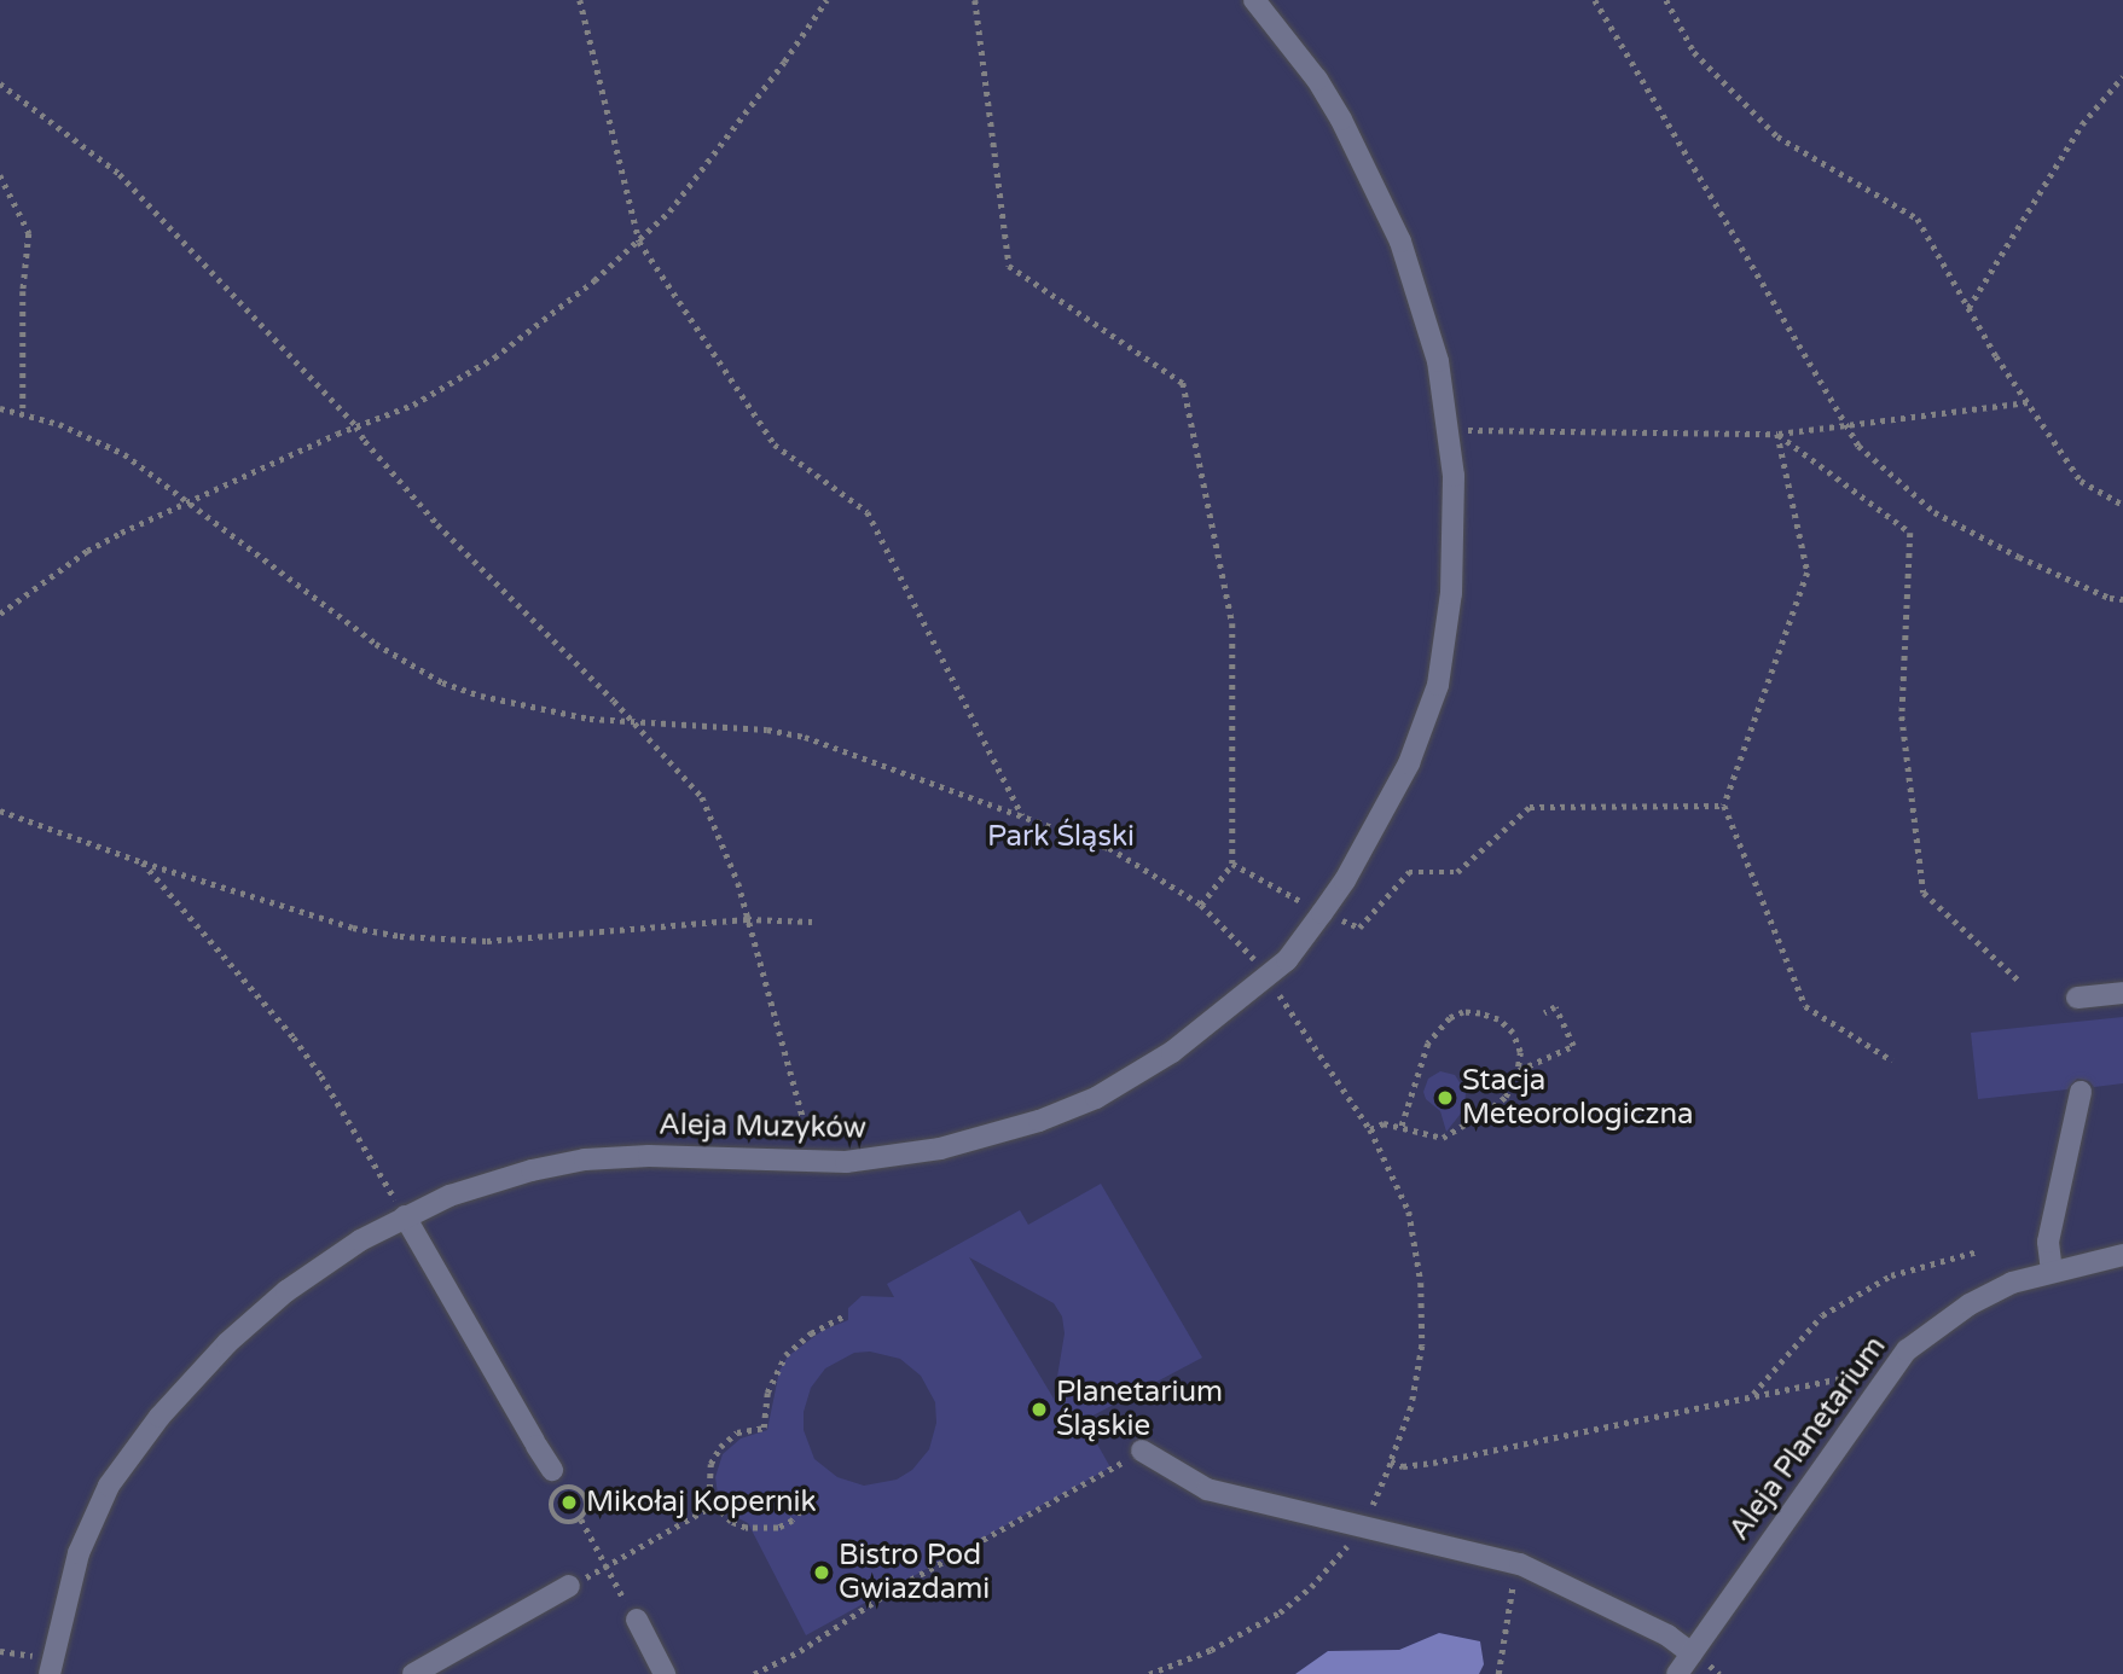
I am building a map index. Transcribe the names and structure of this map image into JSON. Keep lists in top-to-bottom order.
{
  "streets": {
    "street": ["Aleja Muzyków", "Aleja Planetarium"]
  },
  "parks": ["Park Śląski"],
  "places": [
    "Stacja Meteorologiczna",
    "Planetarium Śląskie",
    "Mikołaj Kopernik",
    "Bistro Pod Gwiazdami"
  ]
}
